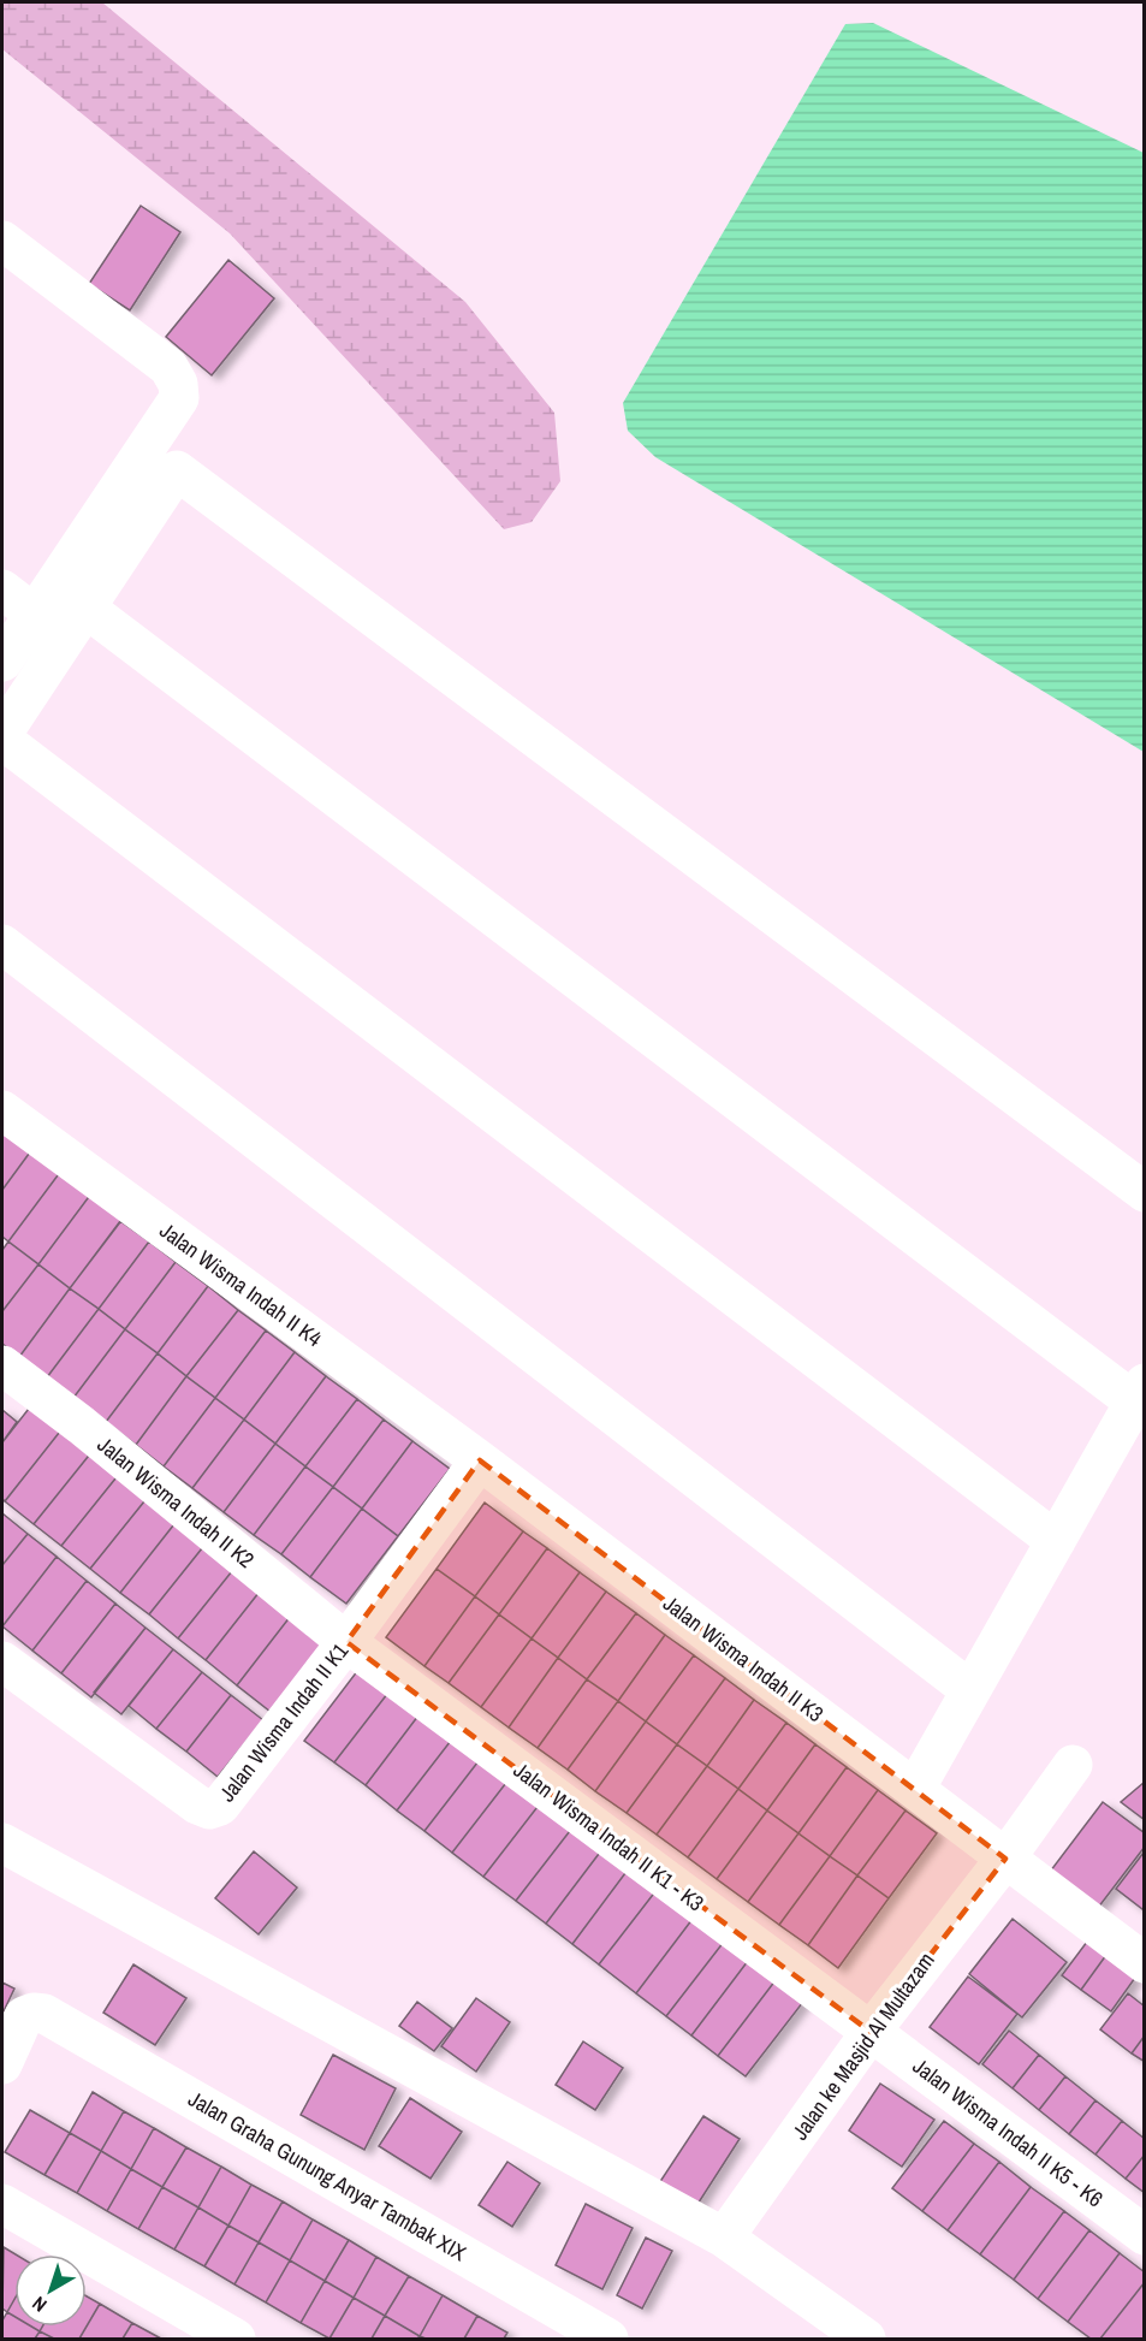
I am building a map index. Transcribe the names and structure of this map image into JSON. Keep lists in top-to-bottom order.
{
  "streets": {
    "street": [
      "Jalan Wisma Indah II K4",
      "Jalan Wisma Indah II K2",
      "Jalan Wisma Indah II K3",
      "Jalan Wisma Indah II K1",
      "Jalan Wisma Indah II K1 - K3",
      "Jalan ke Masjid Al Multazam",
      "Jalan Wisma Indah II K5 - K6",
      "Jalan Graha Gunung Anyar Tambak XIX"
    ]
  },
  "crossings": [
    ["Jalan Wisma Indah II K4", "Jalan Wisma Indah II K3"],
    ["Jalan Wisma Indah II K4", "Jalan Wisma Indah II K1"],
    ["Jalan Wisma Indah II K2", "Jalan Wisma Indah II K1"],
    ["Jalan Wisma Indah II K2", "Jalan Wisma Indah II K1 - K3"],
    ["Jalan Wisma Indah II K3", "Jalan Wisma Indah II K1"],
    ["Jalan Wisma Indah II K3", "Jalan ke Masjid Al Multazam"],
    ["Jalan Wisma Indah II K1", "Jalan Wisma Indah II K1 - K3"],
    ["Jalan Wisma Indah II K1 - K3", "Jalan ke Masjid Al Multazam"],
    ["Jalan Wisma Indah II K1 - K3", "Jalan Wisma Indah II K5 - K6"],
    ["Jalan ke Masjid Al Multazam", "Jalan Wisma Indah II K5 - K6"]
  ],
  "north": "bottom left"
}
